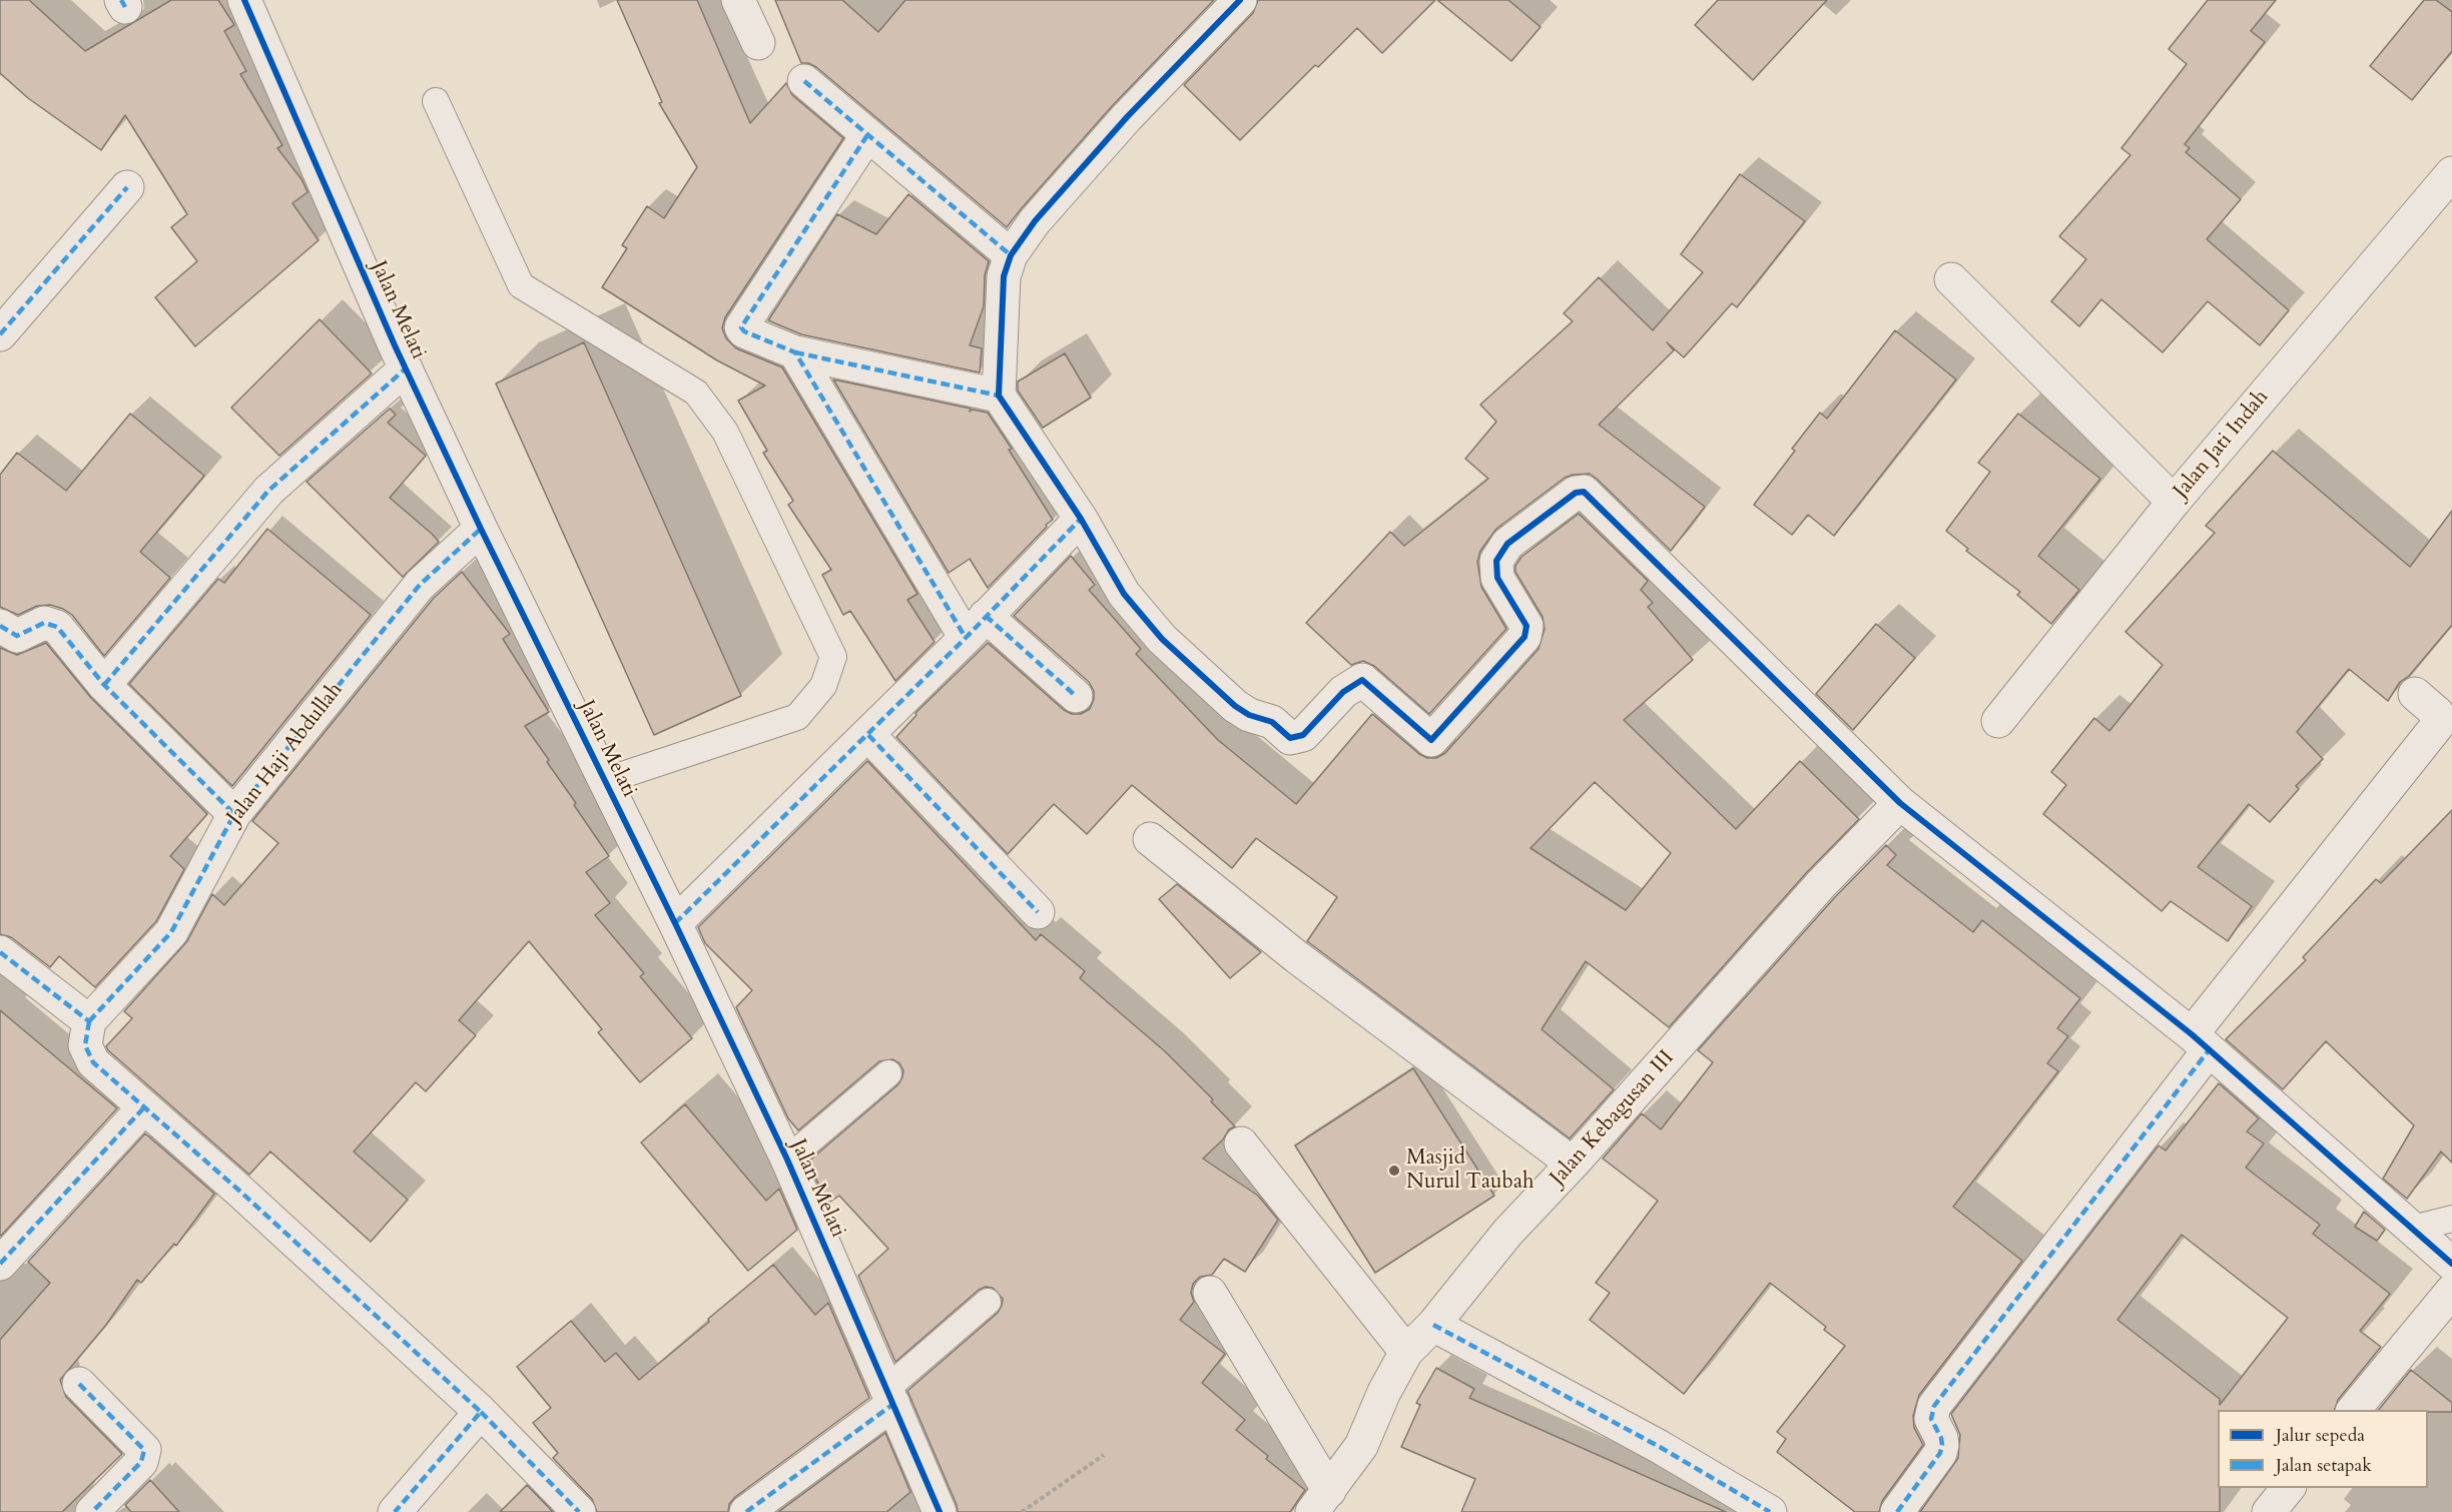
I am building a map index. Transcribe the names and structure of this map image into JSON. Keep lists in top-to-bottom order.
{
  "streets": {
    "street": [
      "Jalan Melati",
      "Jalan Jati Indah",
      "Jalan Haji Abdullah",
      "Jalan Kebagusan III"
    ]
  },
  "crossings": [
    ["Jalan Melati", "Jalan Haji Abdullah"]
  ],
  "places": ["Masjid Nurul Taubah"],
  "legend": ["Jalur sepeda", "Jalan setapak"]
}
